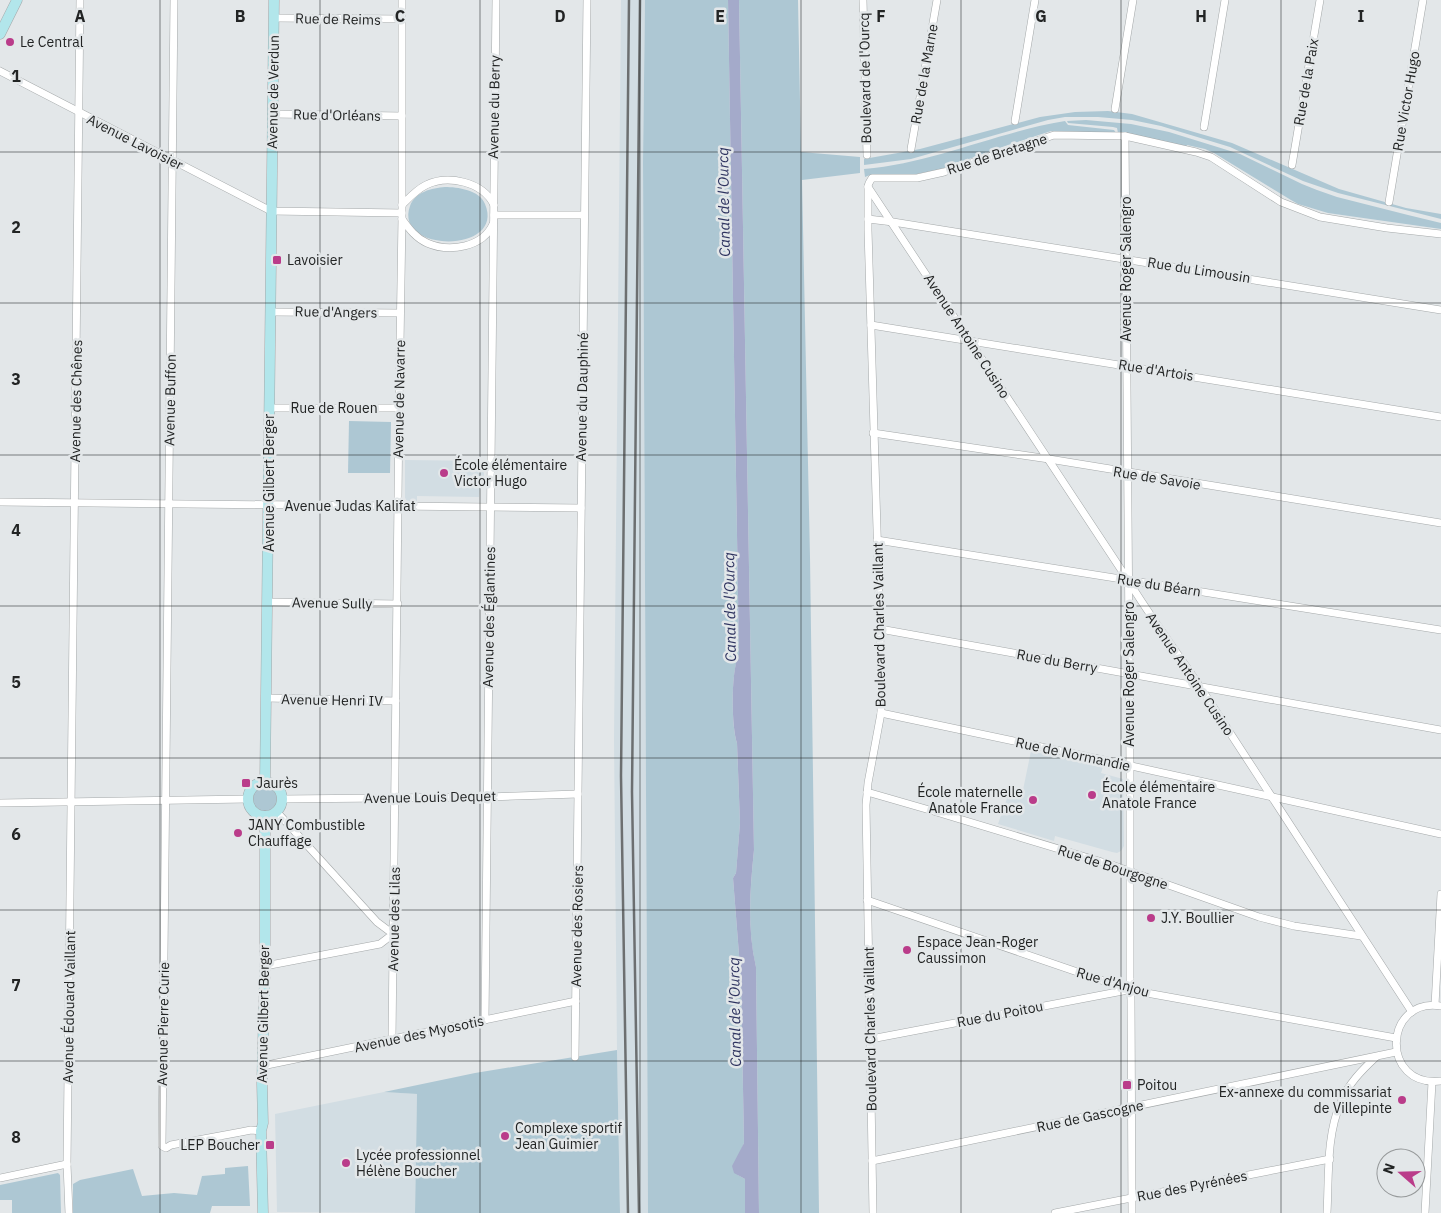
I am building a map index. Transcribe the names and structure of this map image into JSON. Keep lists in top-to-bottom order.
{
  "streets": {
    "street": [
      "Rue de Reims",
      "Rue de la Marne",
      "Boulevard de l'Ourcq",
      "Rue de la Paix",
      "Avenue de Verdun",
      "Rue Victor Hugo",
      "Avenue du Berry",
      "Rue d'Orléans",
      "Avenue Lavoisier",
      "Rue de Bretagne",
      "Avenue Roger Salengro",
      "Rue du Limousin",
      "Rue d'Angers",
      "Avenue Antoine Cusino",
      "Rue d'Artois",
      "Avenue du Dauphiné",
      "Avenue de Navarre",
      "Avenue Buffon",
      "Avenue des Chênes",
      "Rue de Rouen",
      "Rue de Savoie",
      "Avenue Gilbert Berger",
      "Avenue Judas Kalifat",
      "Rue du Béarn",
      "Avenue Sully",
      "Avenue des Églantines",
      "Boulevard Charles Vaillant",
      "Rue du Berry",
      "Avenue Henri IV",
      "Rue de Normandie",
      "Avenue Louis Dequet",
      "Rue de Bourgogne",
      "Avenue des Lilas",
      "Avenue des Rosiers",
      "Rue d'Anjou",
      "Avenue Édouard Vaillant",
      "Rue du Poitou",
      "Avenue Pierre Curie",
      "Avenue des Myosotis",
      "Rue de Gascogne",
      "Rue des Pyrénées"
    ]
  },
  "crossings": [
    ["Rue de Reims", "Avenue de Verdun"],
    ["Rue de Reims", "Avenue de Navarre"],
    ["Avenue de Verdun", "Rue d'Orléans"],
    ["Avenue de Verdun", "Avenue Gilbert Berger"],
    ["Avenue du Berry", "Avenue de Navarre"],
    ["Avenue du Berry", "Avenue des Églantines"],
    ["Rue d'Orléans", "Avenue de Navarre"],
    ["Avenue Lavoisier", "Avenue Buffon"],
    ["Avenue Lavoisier", "Avenue des Chênes"],
    ["Avenue Lavoisier", "Avenue Gilbert Berger"],
    ["Rue de Bretagne", "Avenue Roger Salengro"],
    ["Rue de Bretagne", "Avenue Antoine Cusino"],
    ["Rue de Bretagne", "Boulevard Charles Vaillant"],
    ["Avenue Roger Salengro", "Rue du Limousin"],
    ["Avenue Roger Salengro", "Avenue Antoine Cusino"],
    ["Avenue Roger Salengro", "Rue d'Artois"],
    ["Avenue Roger Salengro", "Rue de Savoie"],
    ["Avenue Roger Salengro", "Rue du Béarn"],
    ["Avenue Roger Salengro", "Rue du Berry"],
    ["Avenue Roger Salengro", "Rue de Normandie"],
    ["Avenue Roger Salengro", "Rue de Bourgogne"],
    ["Avenue Roger Salengro", "Rue d'Anjou"],
    ["Avenue Roger Salengro", "Rue du Poitou"],
    ["Avenue Roger Salengro", "Rue de Gascogne"],
    ["Avenue Roger Salengro", "Rue des Pyrénées"],
    ["Rue du Limousin", "Avenue Antoine Cusino"],
    ["Rue du Limousin", "Boulevard Charles Vaillant"],
    ["Rue d'Angers", "Avenue de Navarre"],
    ["Rue d'Angers", "Avenue Gilbert Berger"],
    ["Avenue Antoine Cusino", "Rue d'Artois"],
    ["Avenue Antoine Cusino", "Rue de Savoie"],
    ["Avenue Antoine Cusino", "Rue du Béarn"],
    ["Avenue Antoine Cusino", "Boulevard Charles Vaillant"],
    ["Avenue Antoine Cusino", "Rue du Berry"],
    ["Avenue Antoine Cusino", "Rue de Normandie"],
    ["Avenue Antoine Cusino", "Rue de Bourgogne"],
    ["Rue d'Artois", "Boulevard Charles Vaillant"],
    ["Avenue du Dauphiné", "Avenue Judas Kalifat"],
    ["Avenue du Dauphiné", "Avenue Louis Dequet"],
    ["Avenue du Dauphiné", "Avenue des Rosiers"],
    ["Avenue de Navarre", "Rue de Rouen"],
    ["Avenue de Navarre", "Avenue Judas Kalifat"],
    ["Avenue de Navarre", "Avenue Sully"],
    ["Avenue de Navarre", "Avenue des Églantines"],
    ["Avenue de Navarre", "Avenue Henri IV"],
    ["Avenue de Navarre", "Avenue Louis Dequet"],
    ["Avenue de Navarre", "Avenue des Lilas"],
    ["Avenue Buffon", "Avenue Judas Kalifat"],
    ["Avenue Buffon", "Avenue Pierre Curie"],
    ["Avenue des Chênes", "Avenue Judas Kalifat"],
    ["Avenue des Chênes", "Avenue Édouard Vaillant"],
    ["Rue de Rouen", "Avenue Gilbert Berger"],
    ["Rue de Savoie", "Boulevard Charles Vaillant"],
    ["Avenue Gilbert Berger", "Avenue Judas Kalifat"],
    ["Avenue Gilbert Berger", "Avenue Sully"],
    ["Avenue Gilbert Berger", "Avenue Henri IV"],
    ["Avenue Gilbert Berger", "Avenue Louis Dequet"],
    ["Avenue Gilbert Berger", "Avenue Pierre Curie"],
    ["Avenue Gilbert Berger", "Avenue des Myosotis"],
    ["Avenue Judas Kalifat", "Avenue des Églantines"],
    ["Rue du Béarn", "Boulevard Charles Vaillant"],
    ["Avenue des Églantines", "Avenue Louis Dequet"],
    ["Avenue des Églantines", "Avenue des Myosotis"],
    ["Boulevard Charles Vaillant", "Rue du Berry"],
    ["Boulevard Charles Vaillant", "Rue de Normandie"],
    ["Boulevard Charles Vaillant", "Rue de Bourgogne"],
    ["Boulevard Charles Vaillant", "Rue d'Anjou"],
    ["Boulevard Charles Vaillant", "Rue du Poitou"],
    ["Boulevard Charles Vaillant", "Rue de Gascogne"],
    ["Avenue Louis Dequet", "Avenue des Lilas"],
    ["Avenue Louis Dequet", "Avenue des Rosiers"],
    ["Avenue des Lilas", "Avenue des Myosotis"],
    ["Avenue des Rosiers", "Avenue des Myosotis"],
    ["Rue d'Anjou", "Rue du Poitou"]
  ],
  "water": ["Canal de l'Ourcq"],
  "places": {
    "other": [
      "Le Central",
      "École élémentaire Victor Hugo",
      "École élémentaire Anatole France",
      "École maternelle Anatole France",
      "JANY Combustible Chauffage",
      "J.Y. Boullier",
      "Espace Jean-Roger Caussimon",
      "Ex-annexe du commissariat de Villepinte",
      "Complexe sportif Jean Guimier",
      "Lycée professionnel Hélène Boucher"
    ],
    "transit": [
      "Lavoisier",
      "Jaurès",
      "Poitou",
      "LEP Boucher"
    ]
  },
  "north": "left",
  "grid": {
    "columns": [
      "A",
      "B",
      "C",
      "D",
      "E",
      "F",
      "G",
      "H",
      "I"
    ],
    "rows": [
      "1",
      "2",
      "3",
      "4",
      "5",
      "6",
      "7",
      "8"
    ]
  }
}
